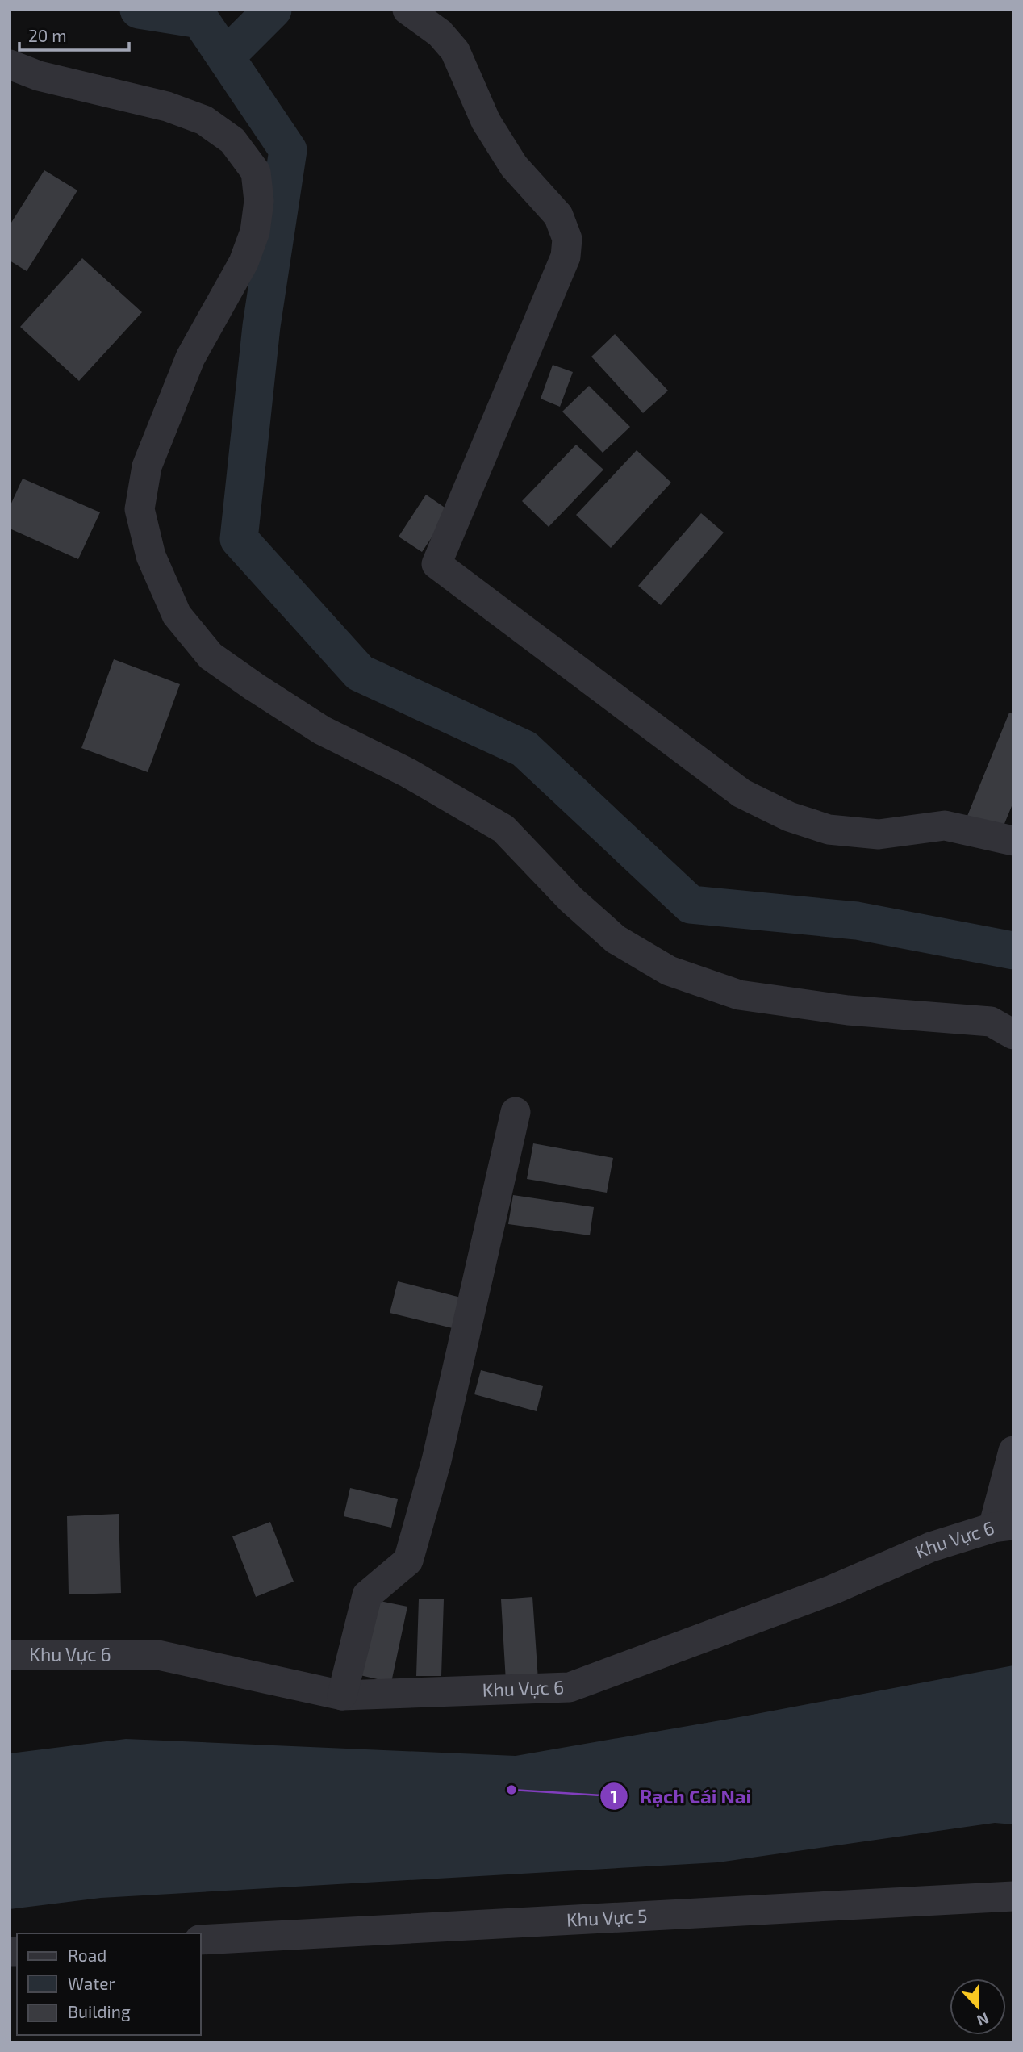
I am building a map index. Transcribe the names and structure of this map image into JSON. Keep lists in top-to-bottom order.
{
  "streets": {
    "street": ["Khu Vực 6", "Khu Vực 5"]
  },
  "places": ["Rạch Cái Nai"],
  "legend": ["Road", "Water", "Building"],
  "scale_bar": "20 m",
  "north": "bottom"
}
